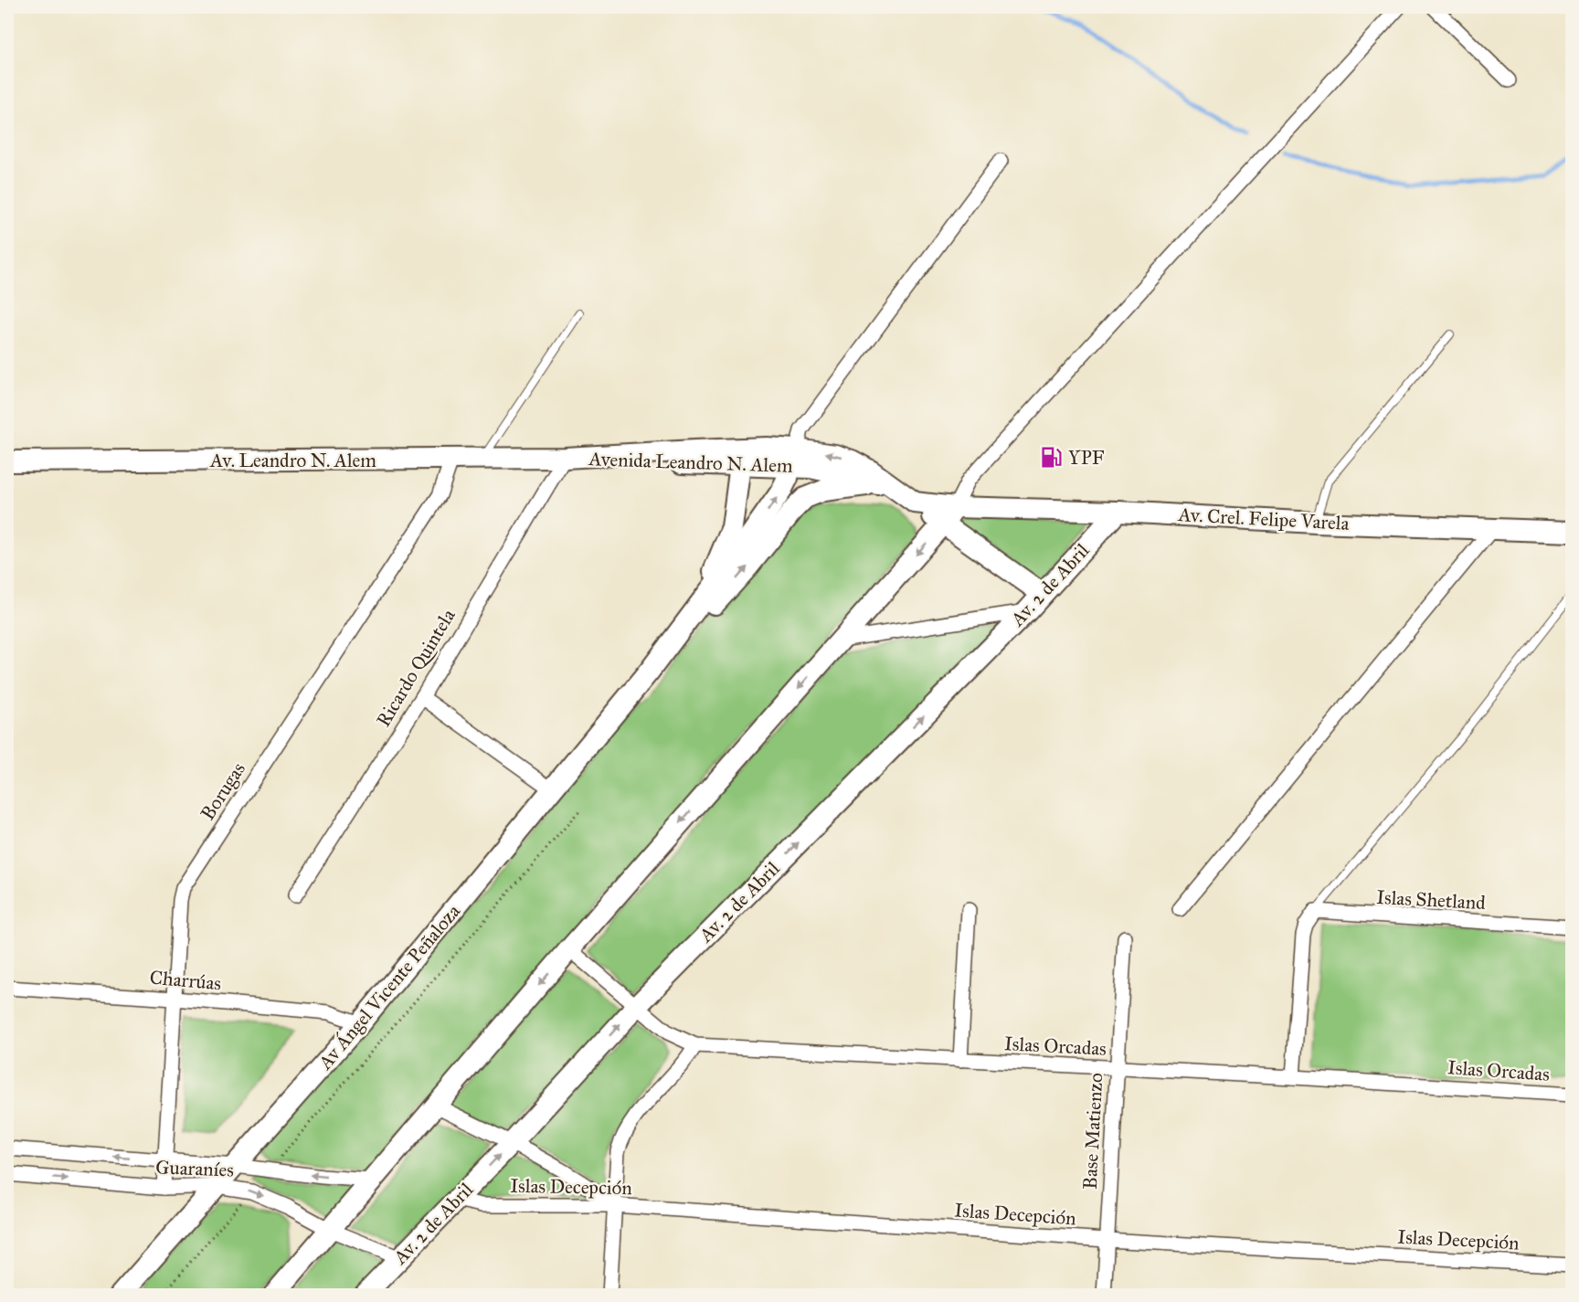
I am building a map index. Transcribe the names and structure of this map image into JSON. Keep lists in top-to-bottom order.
{
  "streets": {
    "street": [
      "Av. Leandro N. Alem",
      "Avenida Leandro N. Alem",
      "Av. Crel. Felipe Varela",
      "Av. 2 de Abril",
      "Ricardo Quintela",
      "Borugas",
      "Islas Shetland",
      "Charrúas",
      "Av Ángel Vicente Peñaloza",
      "Islas Orcadas",
      "Base Matienzo",
      "Guaraníes",
      "Islas Decepción"
    ]
  },
  "crossings": [
    ["Av. Leandro N. Alem", "Avenida Leandro N. Alem"],
    ["Av. Leandro N. Alem", "Ricardo Quintela"],
    ["Av. Leandro N. Alem", "Borugas"],
    ["Avenida Leandro N. Alem", "Av. Crel. Felipe Varela"],
    ["Avenida Leandro N. Alem", "Ricardo Quintela"],
    ["Av. Crel. Felipe Varela", "Av. 2 de Abril"],
    ["Av. 2 de Abril", "Islas Orcadas"],
    ["Av. 2 de Abril", "Guaraníes"],
    ["Av. 2 de Abril", "Islas Decepción"],
    ["Borugas", "Charrúas"],
    ["Borugas", "Guaraníes"],
    ["Charrúas", "Av Ángel Vicente Peñaloza"],
    ["Av Ángel Vicente Peñaloza", "Guaraníes"],
    ["Islas Orcadas", "Base Matienzo"],
    ["Base Matienzo", "Islas Decepción"]
  ],
  "places": {
    "fuel station": ["YPF"]
  }
}
